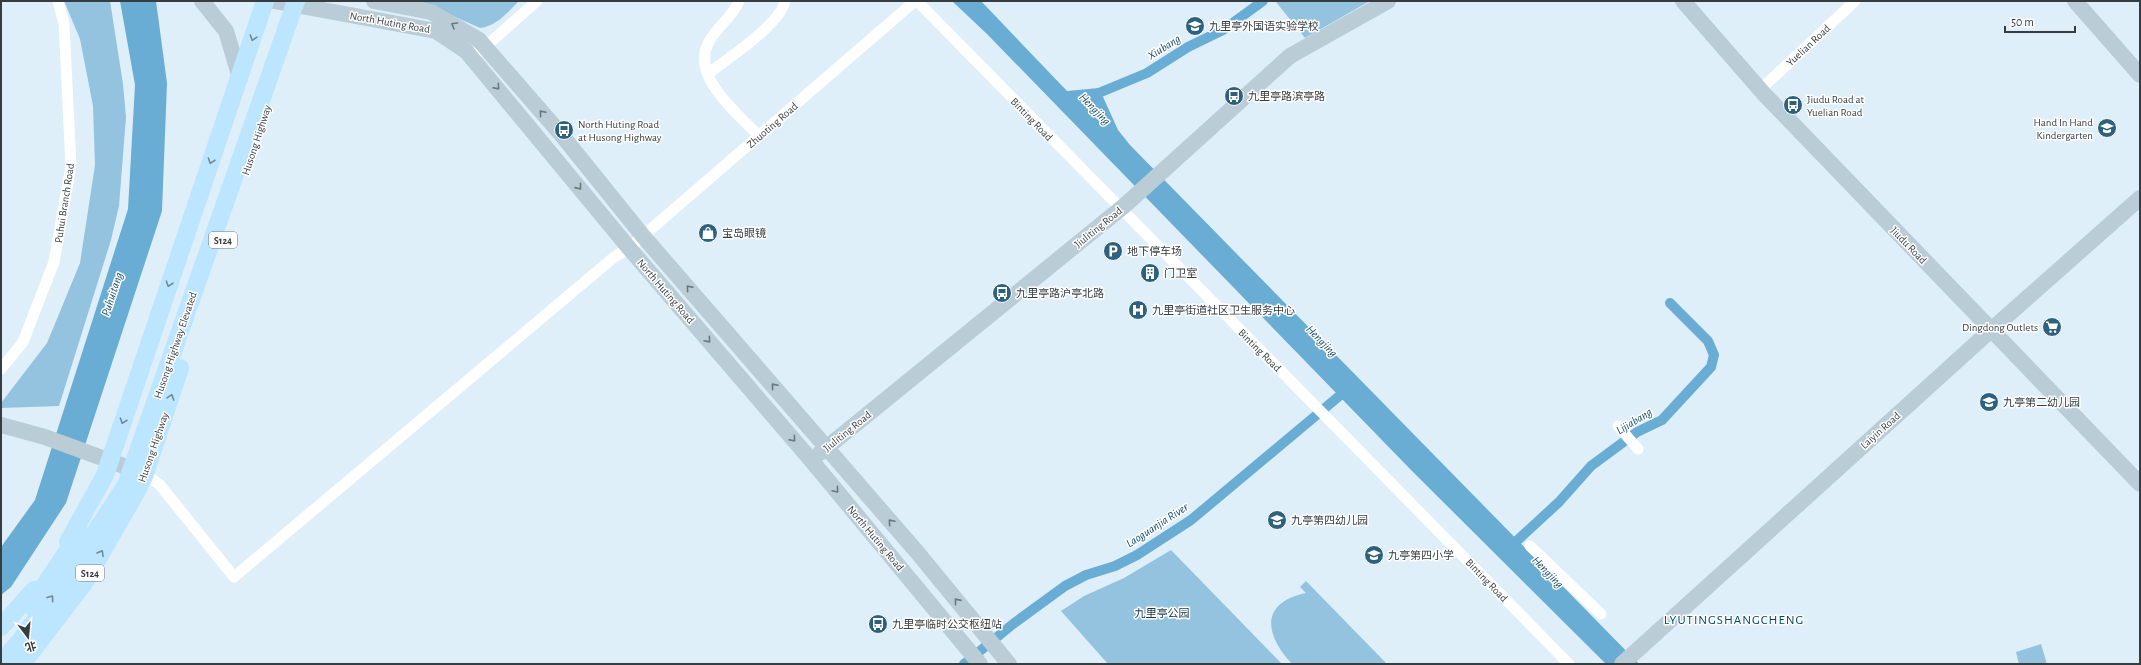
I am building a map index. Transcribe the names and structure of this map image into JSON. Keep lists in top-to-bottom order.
{
  "streets": {
    "main road": ["Husong Highway", "S124", "Husong Highway Elevated"],
    "street": [
      "North Huting Road",
      "Yuelian Road",
      "Binting Road",
      "Zhuoting Road",
      "Puhui Branch Road",
      "Jiuliting Road",
      "Jiudu Road",
      "Laiyin Road"
    ]
  },
  "crossings": [
    ["North Huting Road", "Zhuoting Road"],
    ["North Huting Road", "Husong Highway"],
    ["North Huting Road", "Jiuliting Road"],
    ["North Huting Road", "Husong Highway Elevated"],
    ["Yuelian Road", "Jiudu Road"],
    ["Binting Road", "Zhuoting Road"],
    ["Binting Road", "Jiuliting Road"],
    ["Zhuoting Road", "Husong Highway"],
    ["Husong Highway", "Husong Highway Elevated"],
    ["Jiudu Road", "Laiyin Road"]
  ],
  "districts": ["LYUTINGSHANGCHENG"],
  "water": [
    "Xiubang",
    "Hengjing",
    "Puhuitang",
    "Lijiabang",
    "Laoguanjia River"
  ],
  "parks": ["九里亭公园"],
  "places": {
    "school or university": [
      "九里亭外国语实验学校",
      "Hand In Hand Kindergarten",
      "九亭第二幼儿园",
      "九亭第四幼儿园",
      "九亭第四小学"
    ],
    "bus stop": [
      "九里亭路滨亭路",
      "Jiudu Road at Yuelian Road",
      "North Huting Road at Husong Highway",
      "九里亭路沪亭北路",
      "九里亭临时公交枢纽站"
    ],
    "shop": ["宝岛眼镜"],
    "parking": ["地下停车场"],
    "building": ["门卫室"],
    "hospital": ["九里亭街道社区卫生服务中心"],
    "supermarket": ["Dingdong Outlets"]
  },
  "scale_bar": "50 m",
  "north": "bottom"
}
